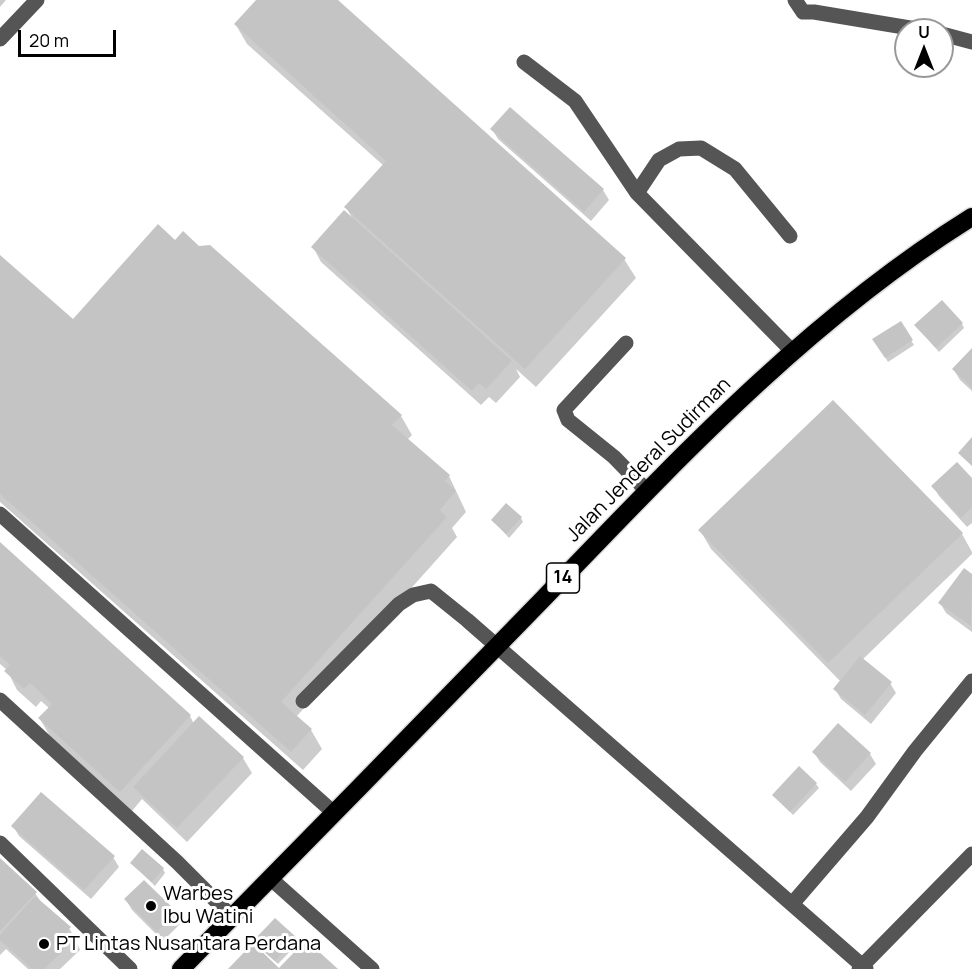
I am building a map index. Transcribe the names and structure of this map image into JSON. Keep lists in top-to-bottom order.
{
  "streets": {
    "highway": ["Jalan Jenderal Sudirman", "14"]
  },
  "places": ["Warbes Ibu Watini", "PT Lintas Nusantara Perdana"],
  "scale_bar": "20 m",
  "north": "top"
}
